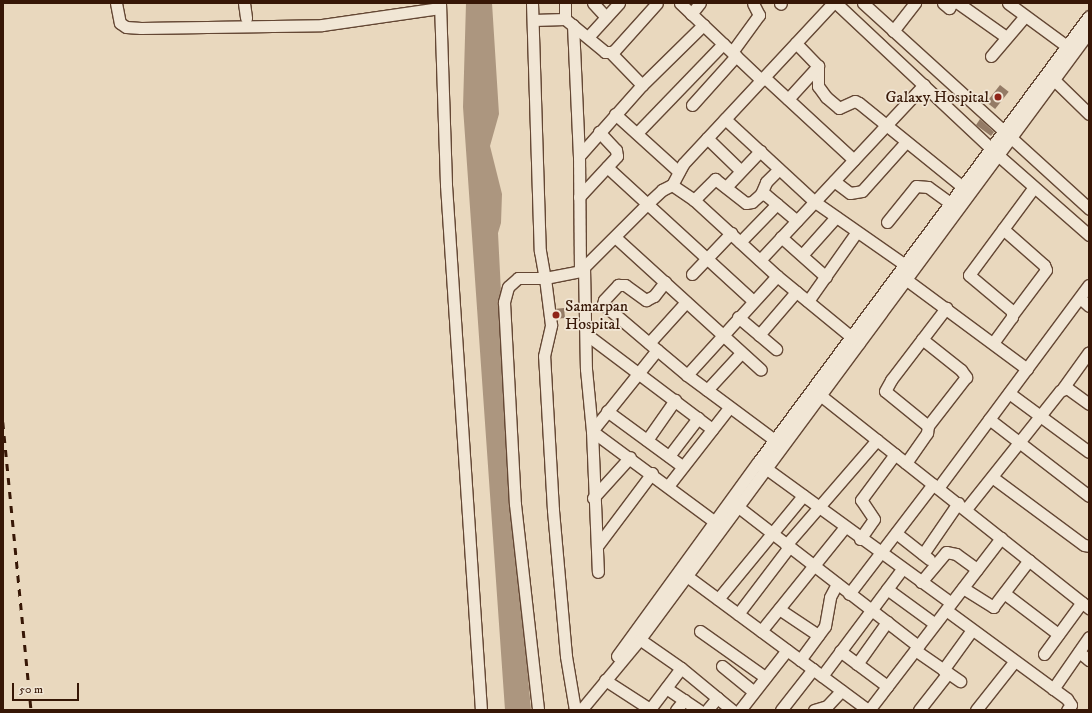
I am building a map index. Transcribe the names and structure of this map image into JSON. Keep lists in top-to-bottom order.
{
  "places": ["Galaxy Hospital", "Samarpan Hospital"],
  "scale_bar": "50 m"
}
